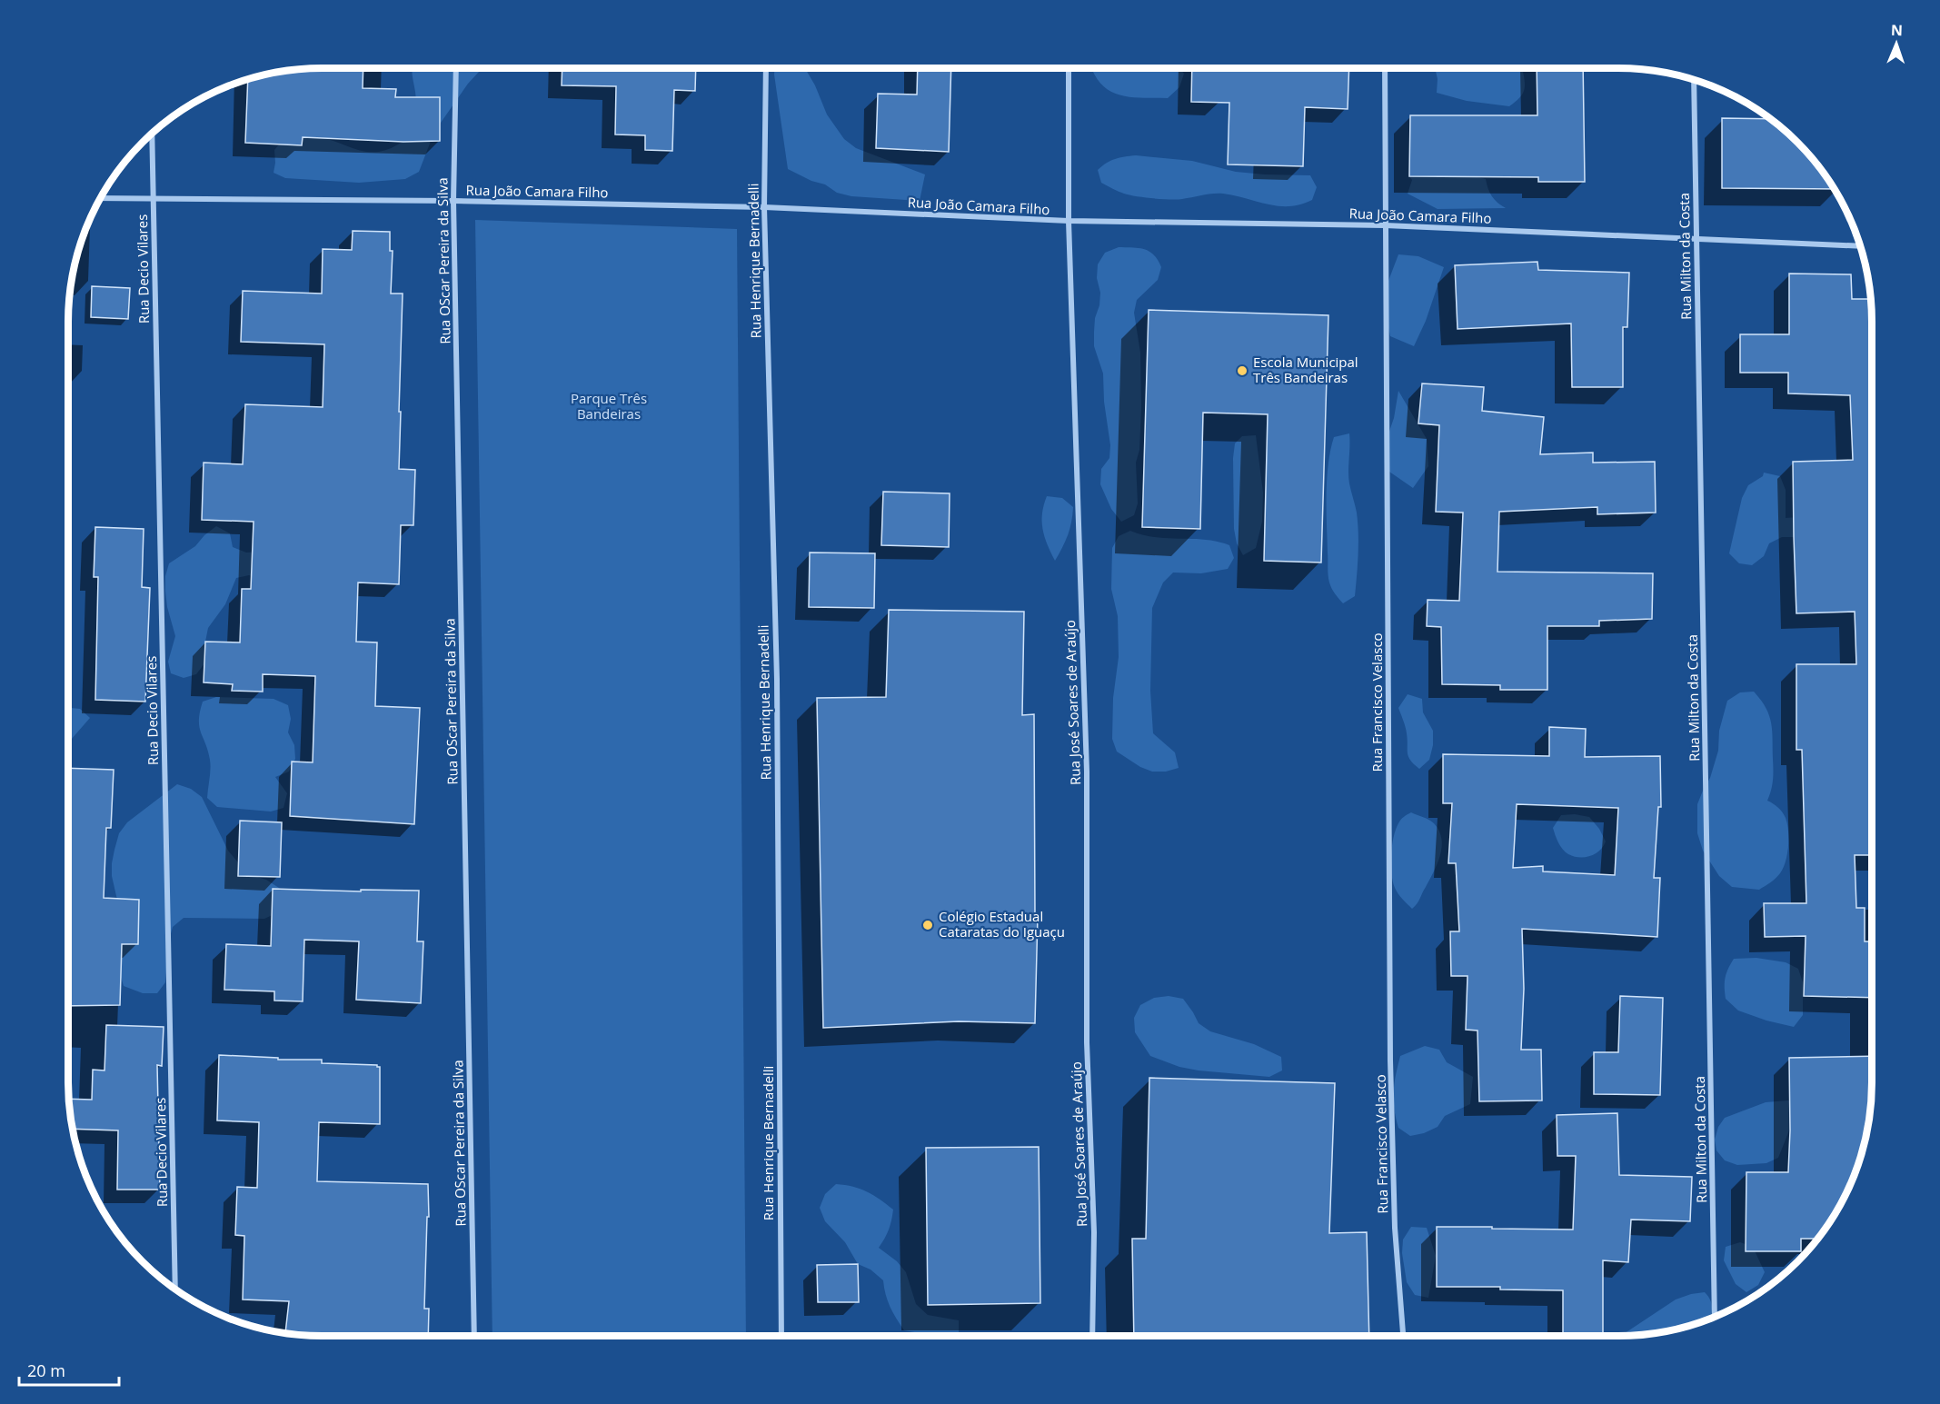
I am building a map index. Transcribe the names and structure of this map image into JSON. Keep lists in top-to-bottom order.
{
  "streets": {
    "street": [
      "Rua João Camara Filho",
      "Rua Milton da Costa",
      "Rua OScar Pereira da Silva",
      "Rua Henrique Bernadelli",
      "Rua Decio Vilares",
      "Rua José Soares de Araújo",
      "Rua Francisco Velasco"
    ]
  },
  "crossings": [
    ["Rua João Camara Filho", "Rua Milton da Costa"],
    ["Rua João Camara Filho", "Rua OScar Pereira da Silva"],
    ["Rua João Camara Filho", "Rua Henrique Bernadelli"],
    ["Rua João Camara Filho", "Rua Decio Vilares"],
    ["Rua João Camara Filho", "Rua José Soares de Araújo"],
    ["Rua João Camara Filho", "Rua Francisco Velasco"]
  ],
  "parks": ["Parque Três Bandeiras"],
  "places": ["Escola Municipal Três Bandeiras", "Colégio Estadual Cataratas do Iguaçu"],
  "scale_bar": "20 m",
  "north": "top"
}
